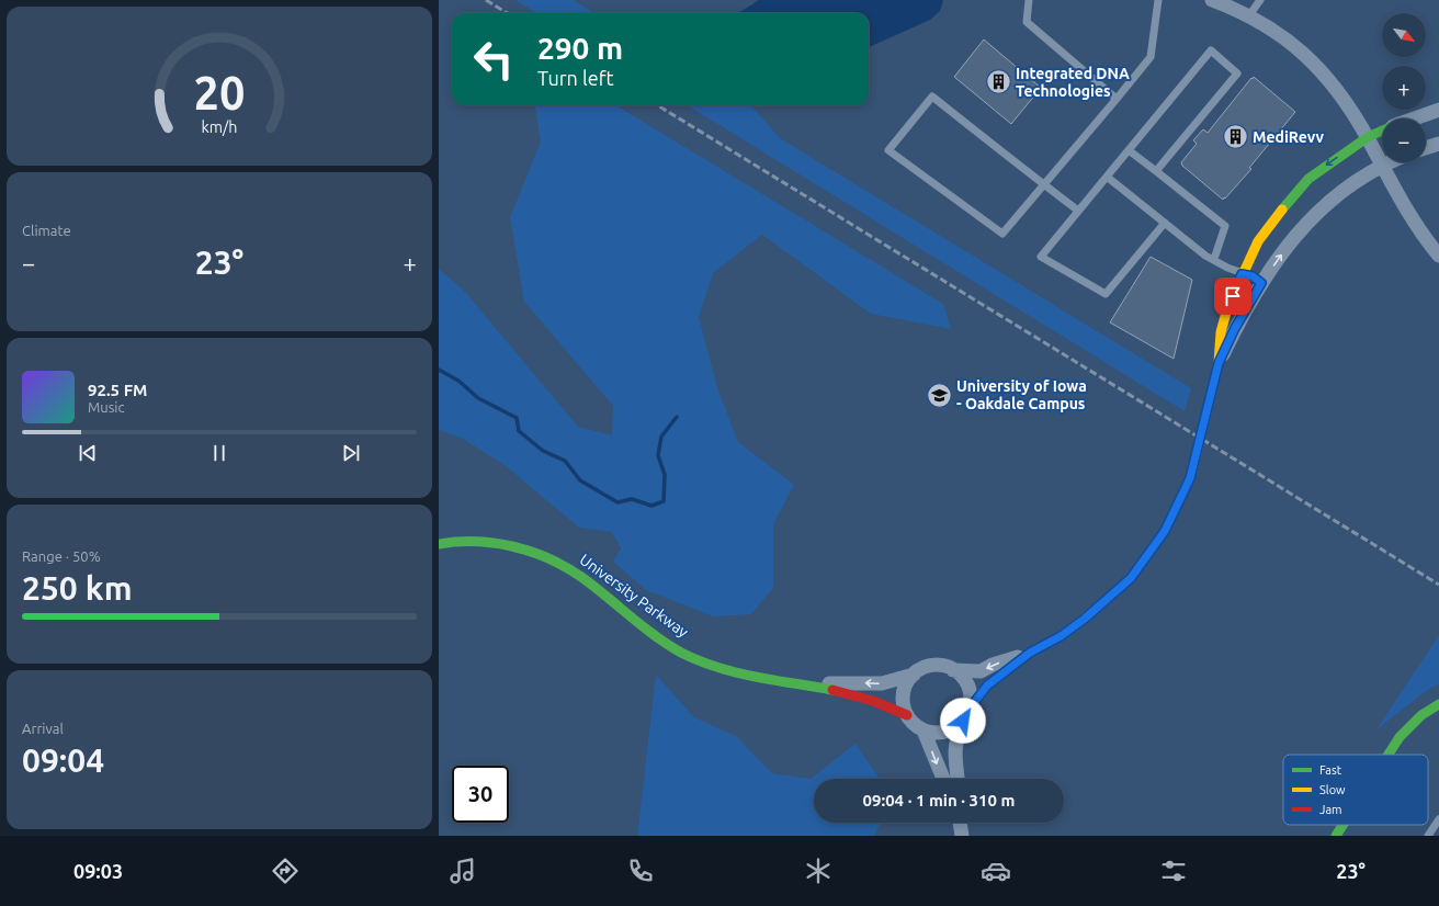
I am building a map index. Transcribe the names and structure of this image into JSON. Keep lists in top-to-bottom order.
{
  "streets": {
    "street": ["University Parkway"]
  },
  "places": {
    "building": ["Integrated DNA Technologies", "MediRevv"],
    "school or university": ["University of Iowa - Oakdale Campus"]
  },
  "legend": ["Fast", "Slow", "Jam"],
  "north": "bottom right",
  "page": {
    "map_buttons": ["+", "−"],
    "turn": ["290 m", "Turn left"],
    "tile": [
      "Climate",
      ["Range · 50%", "250 km"],
      ["Arrival", "09:04"]
    ],
    "heat": ["−", "23°", "+"],
    "song": ["92.5 FM", "Music"],
    "limit": "30",
    "trip": "09:04 · 1 min · 310 m",
    "tabs": ["09:03", "23°"],
    "gauge": ["20", "km/h"]
  }
}
